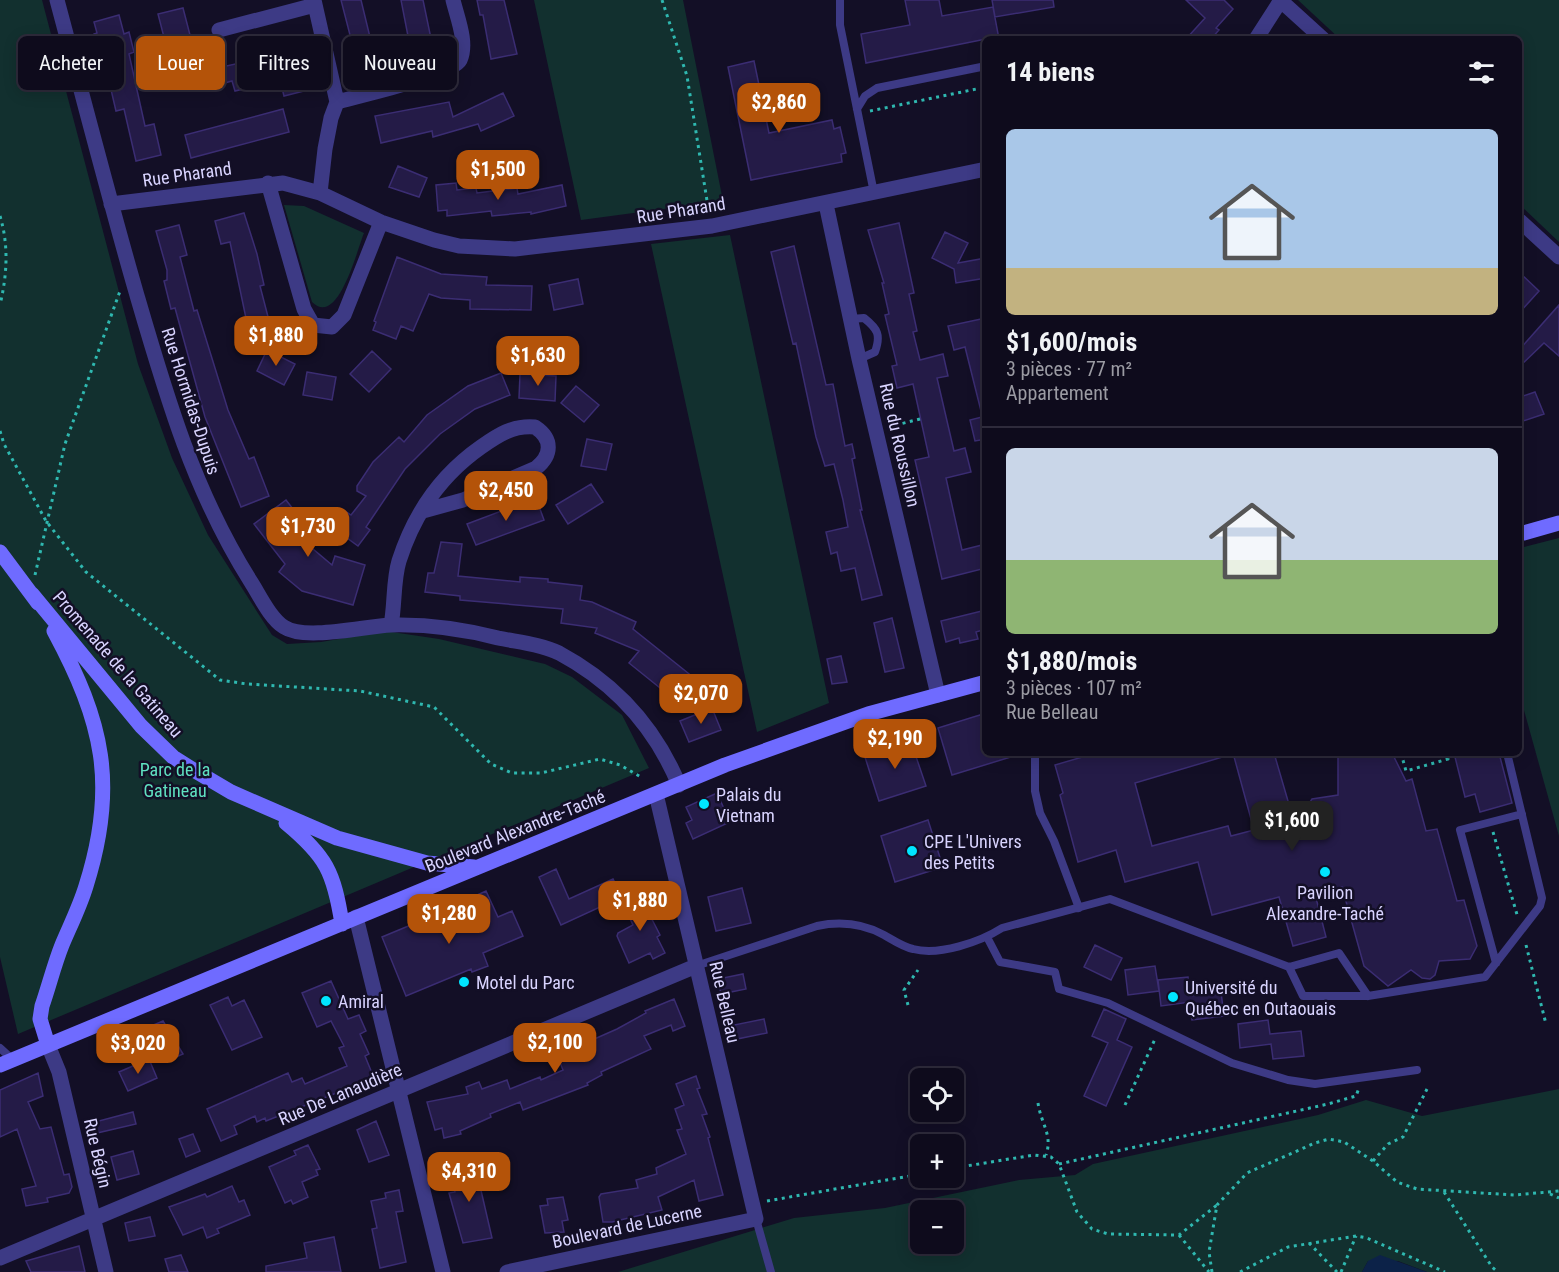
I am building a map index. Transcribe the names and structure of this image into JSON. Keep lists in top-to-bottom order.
{
  "streets": {
    "street": [
      "Rue Pharand",
      "Rue Hormidas-Dupuis",
      "Rue du Roussillon",
      "Promenade de la Gatineau",
      "Boulevard Alexandre-Taché",
      "Rue Belleau",
      "Rue De Lanaudière",
      "Rue Bégin",
      "Boulevard de Lucerne"
    ]
  },
  "crossings": [
    ["Rue Pharand", "Rue Hormidas-Dupuis"],
    ["Rue Pharand", "Rue du Roussillon"],
    ["Rue Hormidas-Dupuis", "Boulevard Alexandre-Taché"],
    ["Rue du Roussillon", "Boulevard Alexandre-Taché"],
    ["Promenade de la Gatineau", "Boulevard Alexandre-Taché"],
    ["Promenade de la Gatineau", "Rue Bégin"],
    ["Boulevard Alexandre-Taché", "Rue Belleau"],
    ["Boulevard Alexandre-Taché", "Rue Bégin"],
    ["Rue Belleau", "Rue De Lanaudière"],
    ["Rue Belleau", "Boulevard de Lucerne"],
    ["Rue De Lanaudière", "Rue Bégin"]
  ],
  "parks": ["Parc de la Gatineau"],
  "places": [
    "Palais du Vietnam",
    "CPE L'Univers des Petits",
    "Pavilion Alexandre-Taché",
    "Motel du Parc",
    "Université du Québec en Outaouais",
    "Amiral"
  ],
  "page": {
    "chip": [
      "Acheter",
      "Louer",
      "Filtres",
      "Nouveau"
    ],
    "heading": "14 biens",
    "price": [
      "$2,860",
      "$1,500",
      "$1,880",
      "$1,630",
      "$2,450",
      "$1,730",
      "$2,070",
      "$2,190",
      "$1,600",
      "$1,880",
      "$1,280",
      "$2,100",
      "$3,020",
      "$4,310"
    ],
    "list": [
      {
        "name": "$1,600/mois",
        "note": "3 pièces · 77 m² · Appartement"
      },
      {
        "name": "$1,880/mois",
        "note": "3 pièces · 107 m² · Rue Belleau"
      }
    ],
    "map_buttons": ["+", "−"]
  }
}
